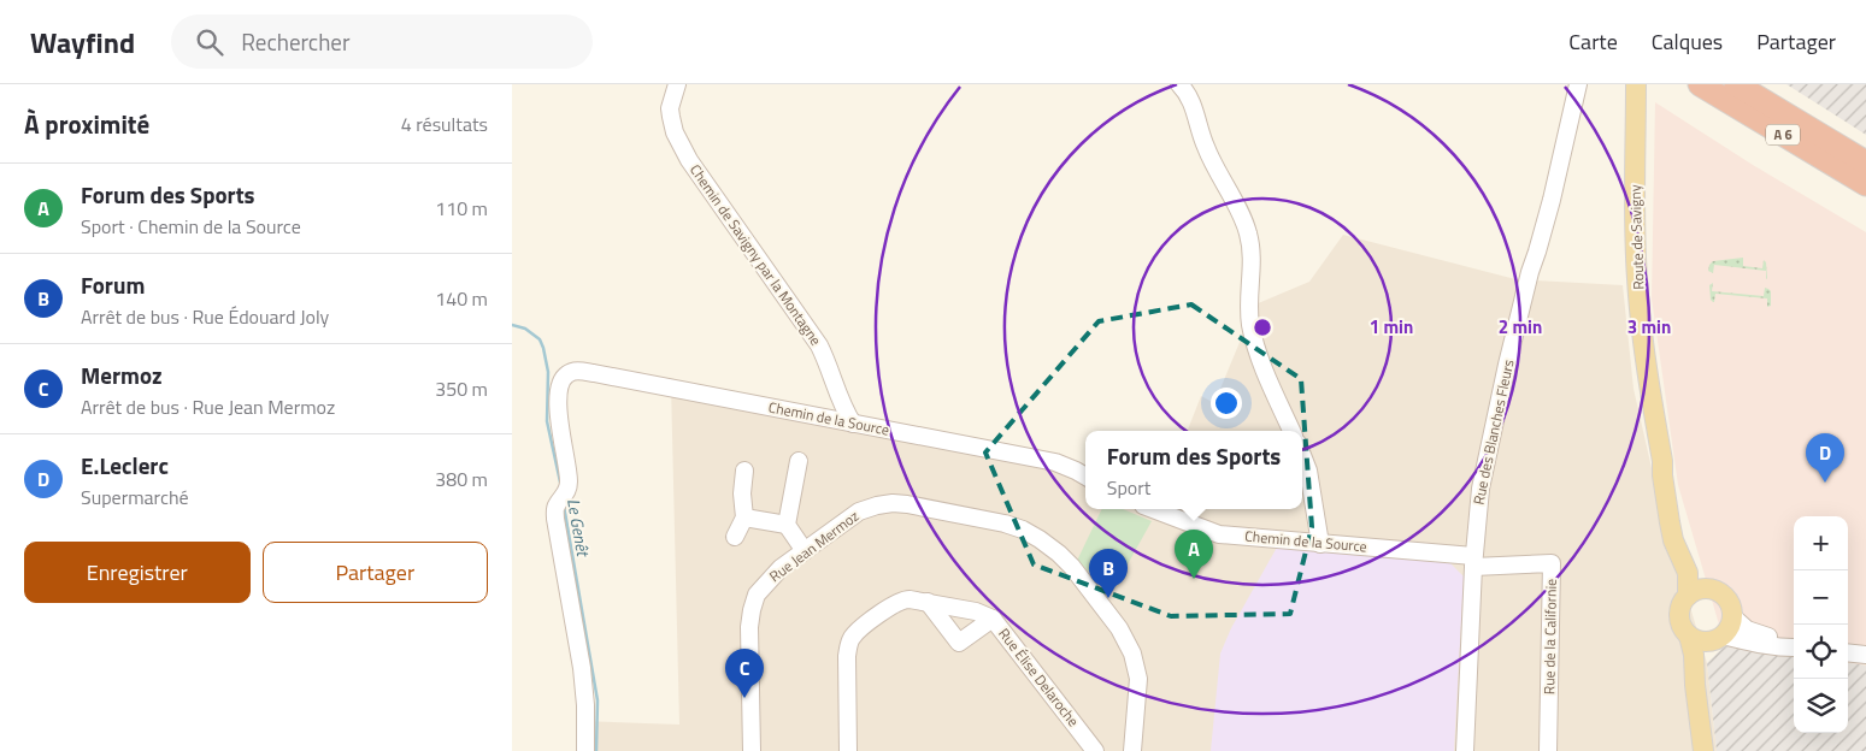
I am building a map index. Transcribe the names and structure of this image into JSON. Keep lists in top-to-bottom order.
{
  "streets": {
    "highway": ["A 6"],
    "main road": ["Route de Savigny"],
    "street": [
      "Chemin de Savigny par la Montagne",
      "Chemin de la Source",
      "Rue des Blanches Fleurs",
      "Rue Jean Mermoz",
      "Rue de la Californie",
      "Rue Élise Delaroche"
    ]
  },
  "crossings": [
    ["Chemin de Savigny par la Montagne", "Chemin de la Source"],
    ["Chemin de la Source", "Rue des Blanches Fleurs"],
    ["Chemin de la Source", "Rue de la Californie"],
    ["Rue des Blanches Fleurs", "Rue de la Californie"]
  ],
  "water": ["Le Genêt"],
  "page": {
    "header": "Wayfind",
    "search": "Rechercher",
    "nav": ["Carte", "Calques", "Partager"],
    "heading": ["À proximité", "4 résultats"],
    "list": [
      {
        "mark": "A",
        "name": "Forum des Sports",
        "note": "Sport · Chemin de la Source",
        "value": "110 m"
      },
      {
        "mark": "B",
        "name": "Forum",
        "note": "Arrêt de bus · Rue Édouard Joly",
        "value": "140 m"
      },
      {
        "mark": "C",
        "name": "Mermoz",
        "note": "Arrêt de bus · Rue Jean Mermoz",
        "value": "350 m"
      },
      {
        "mark": "D",
        "name": "E.Leclerc",
        "note": "Supermarché",
        "value": "380 m"
      }
    ],
    "popup": ["Forum des Sports", "Sport"],
    "pins": [
      "D",
      "A",
      "B",
      "C"
    ],
    "map_buttons": ["+", "−"],
    "buttons": ["Enregistrer", "Partager"]
  },
  "rings": ["1 min", "2 min", "3 min"]
}
